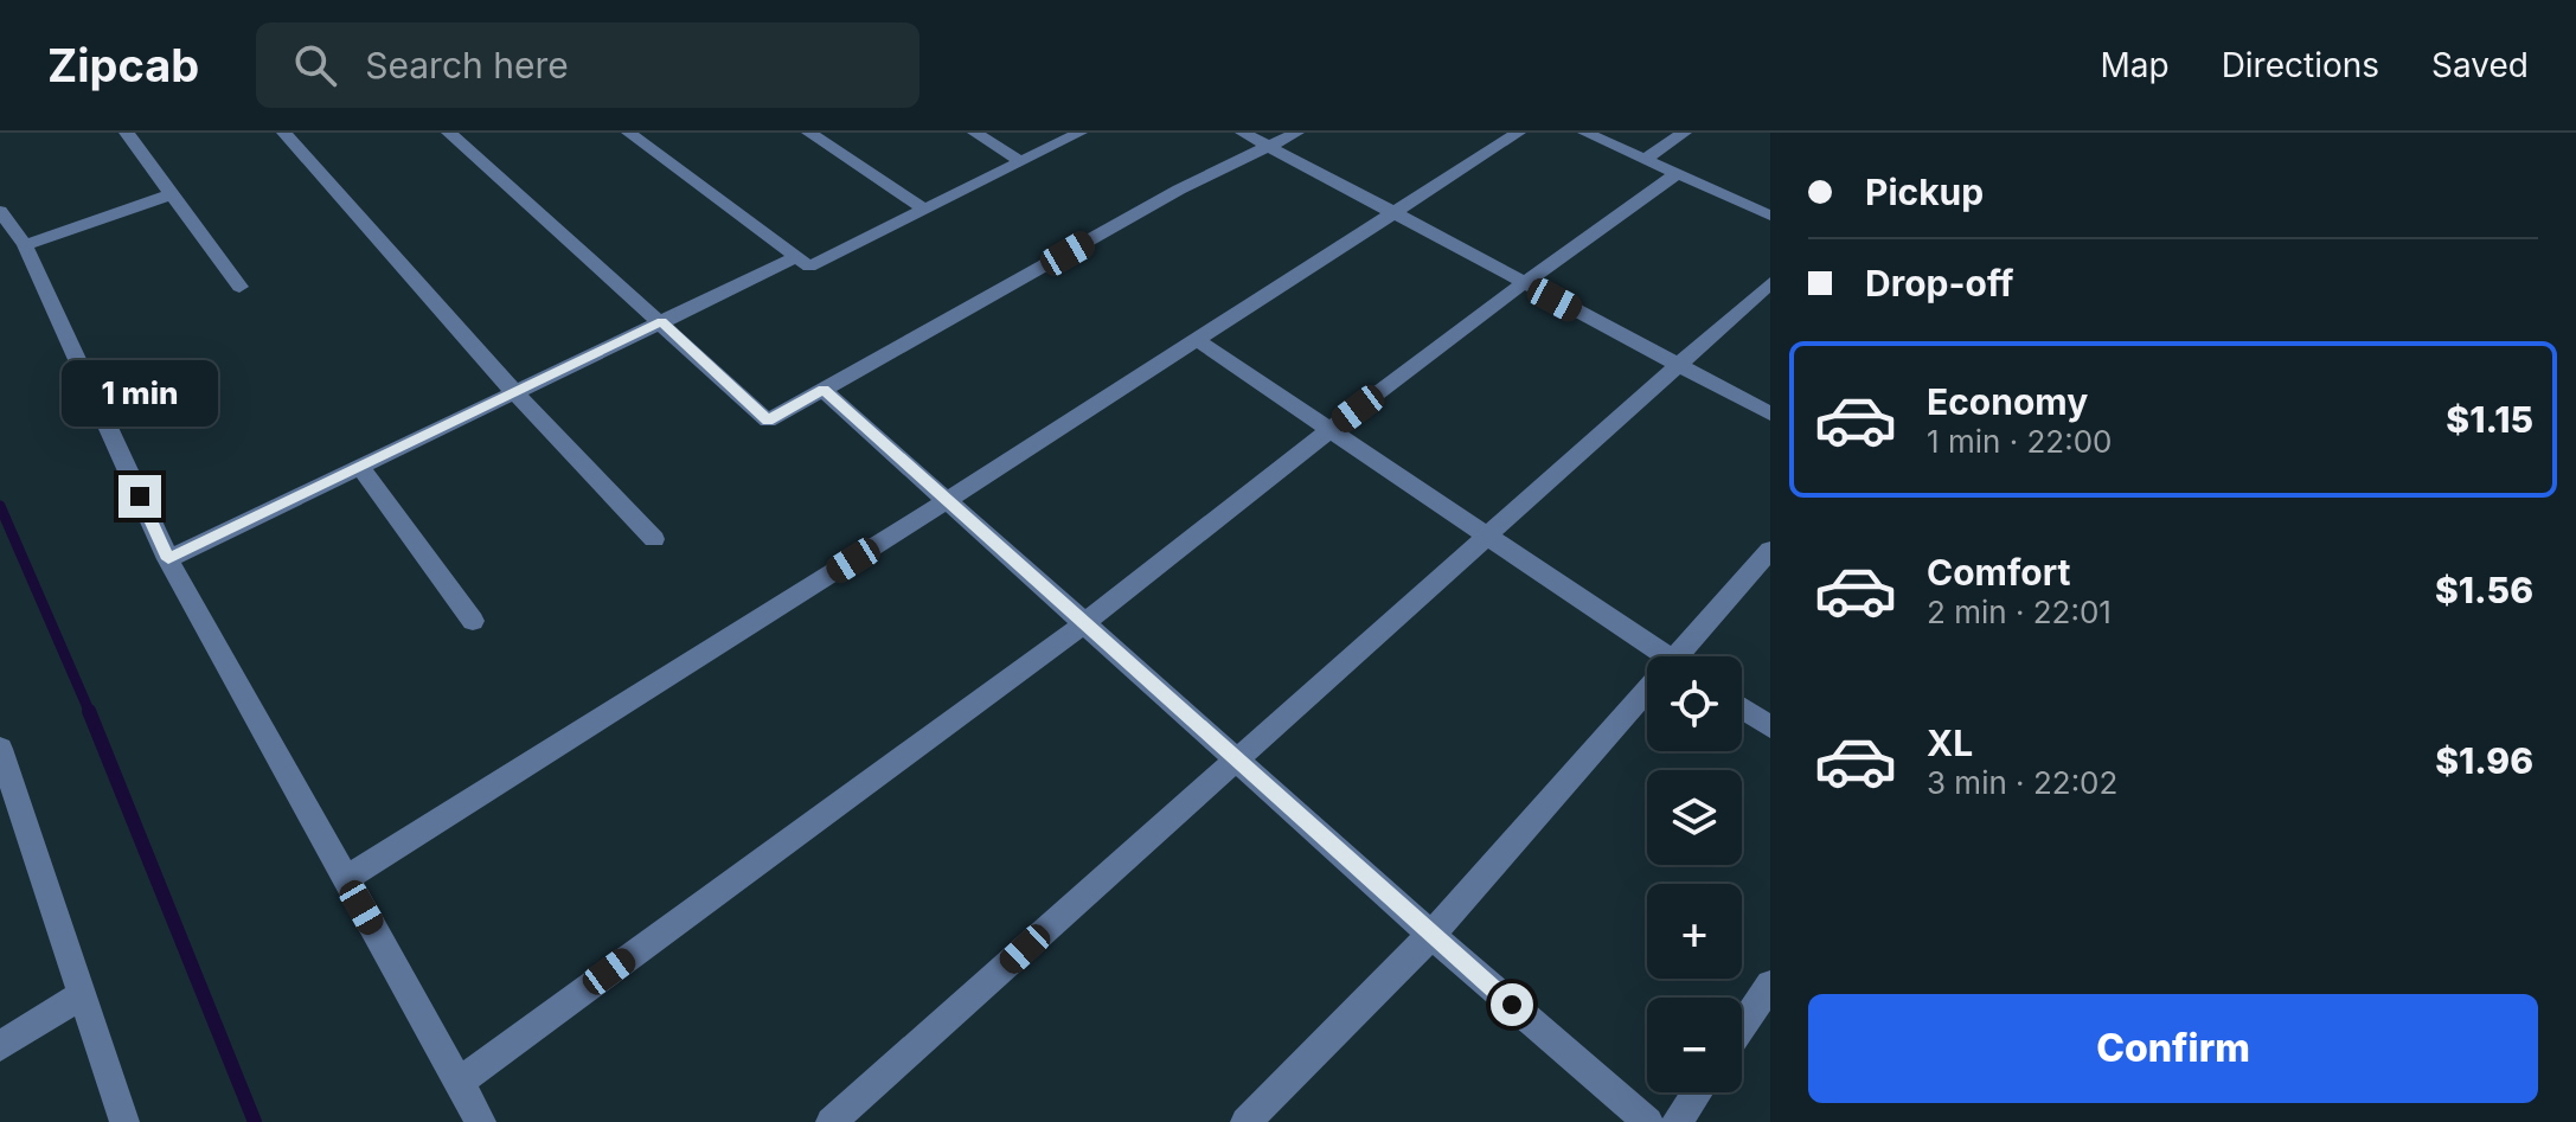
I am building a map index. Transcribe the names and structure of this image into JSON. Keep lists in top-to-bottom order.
{
  "page": {
    "header": "Zipcab",
    "search": "Search here",
    "nav": ["Map", "Directions", "Saved"],
    "banner": ["Pickup", "Drop-off"],
    "list": [
      {
        "name": "Economy",
        "note": "1 min · 22:00",
        "value": "$1.15"
      },
      {
        "name": "Comfort",
        "note": "2 min · 22:01",
        "value": "$1.56"
      },
      {
        "name": "XL",
        "note": "3 min · 22:02",
        "value": "$1.96"
      }
    ],
    "bubble": "1 min",
    "map_buttons": ["+", "−"],
    "buttons": "Confirm"
  }
}
